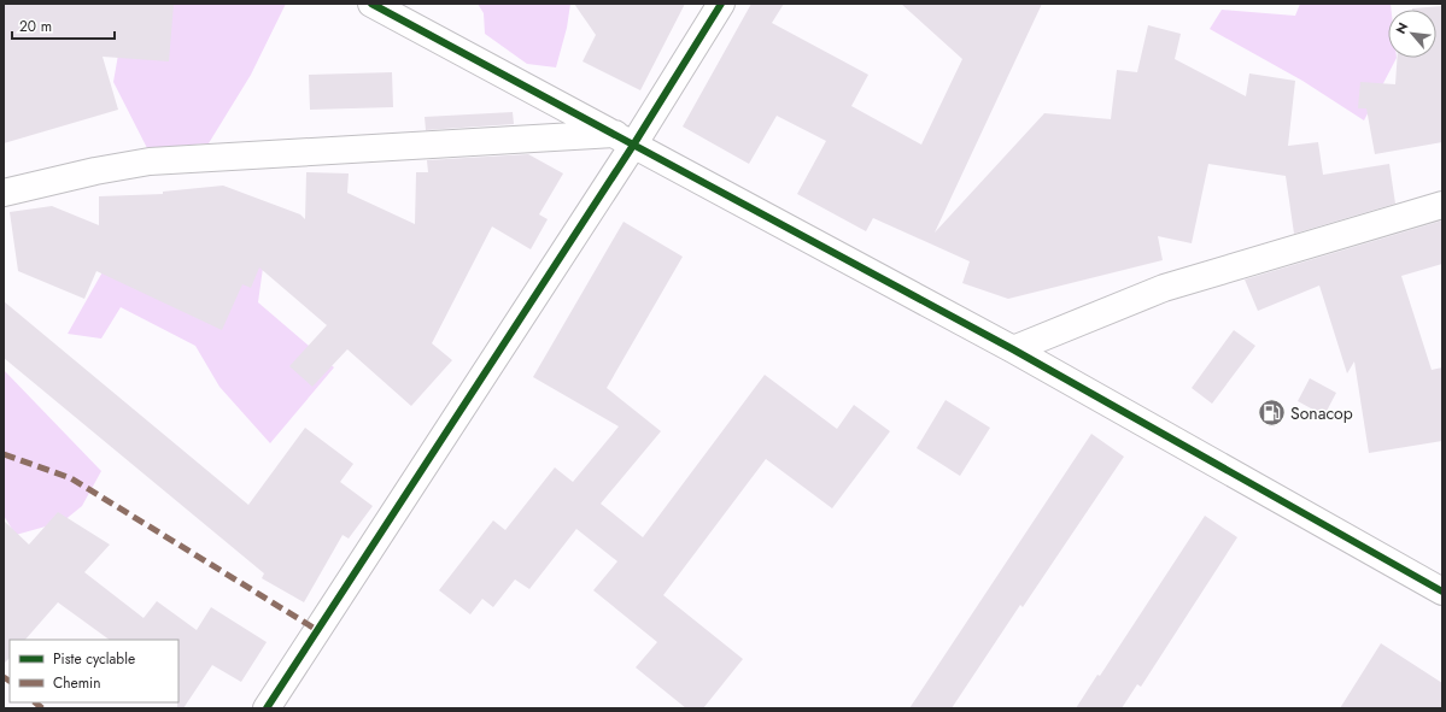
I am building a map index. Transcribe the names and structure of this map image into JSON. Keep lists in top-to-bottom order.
{
  "places": {
    "fuel station": ["Sonacop"]
  },
  "legend": ["Piste cyclable", "Chemin"],
  "scale_bar": "20 m",
  "north": "top left"
}
